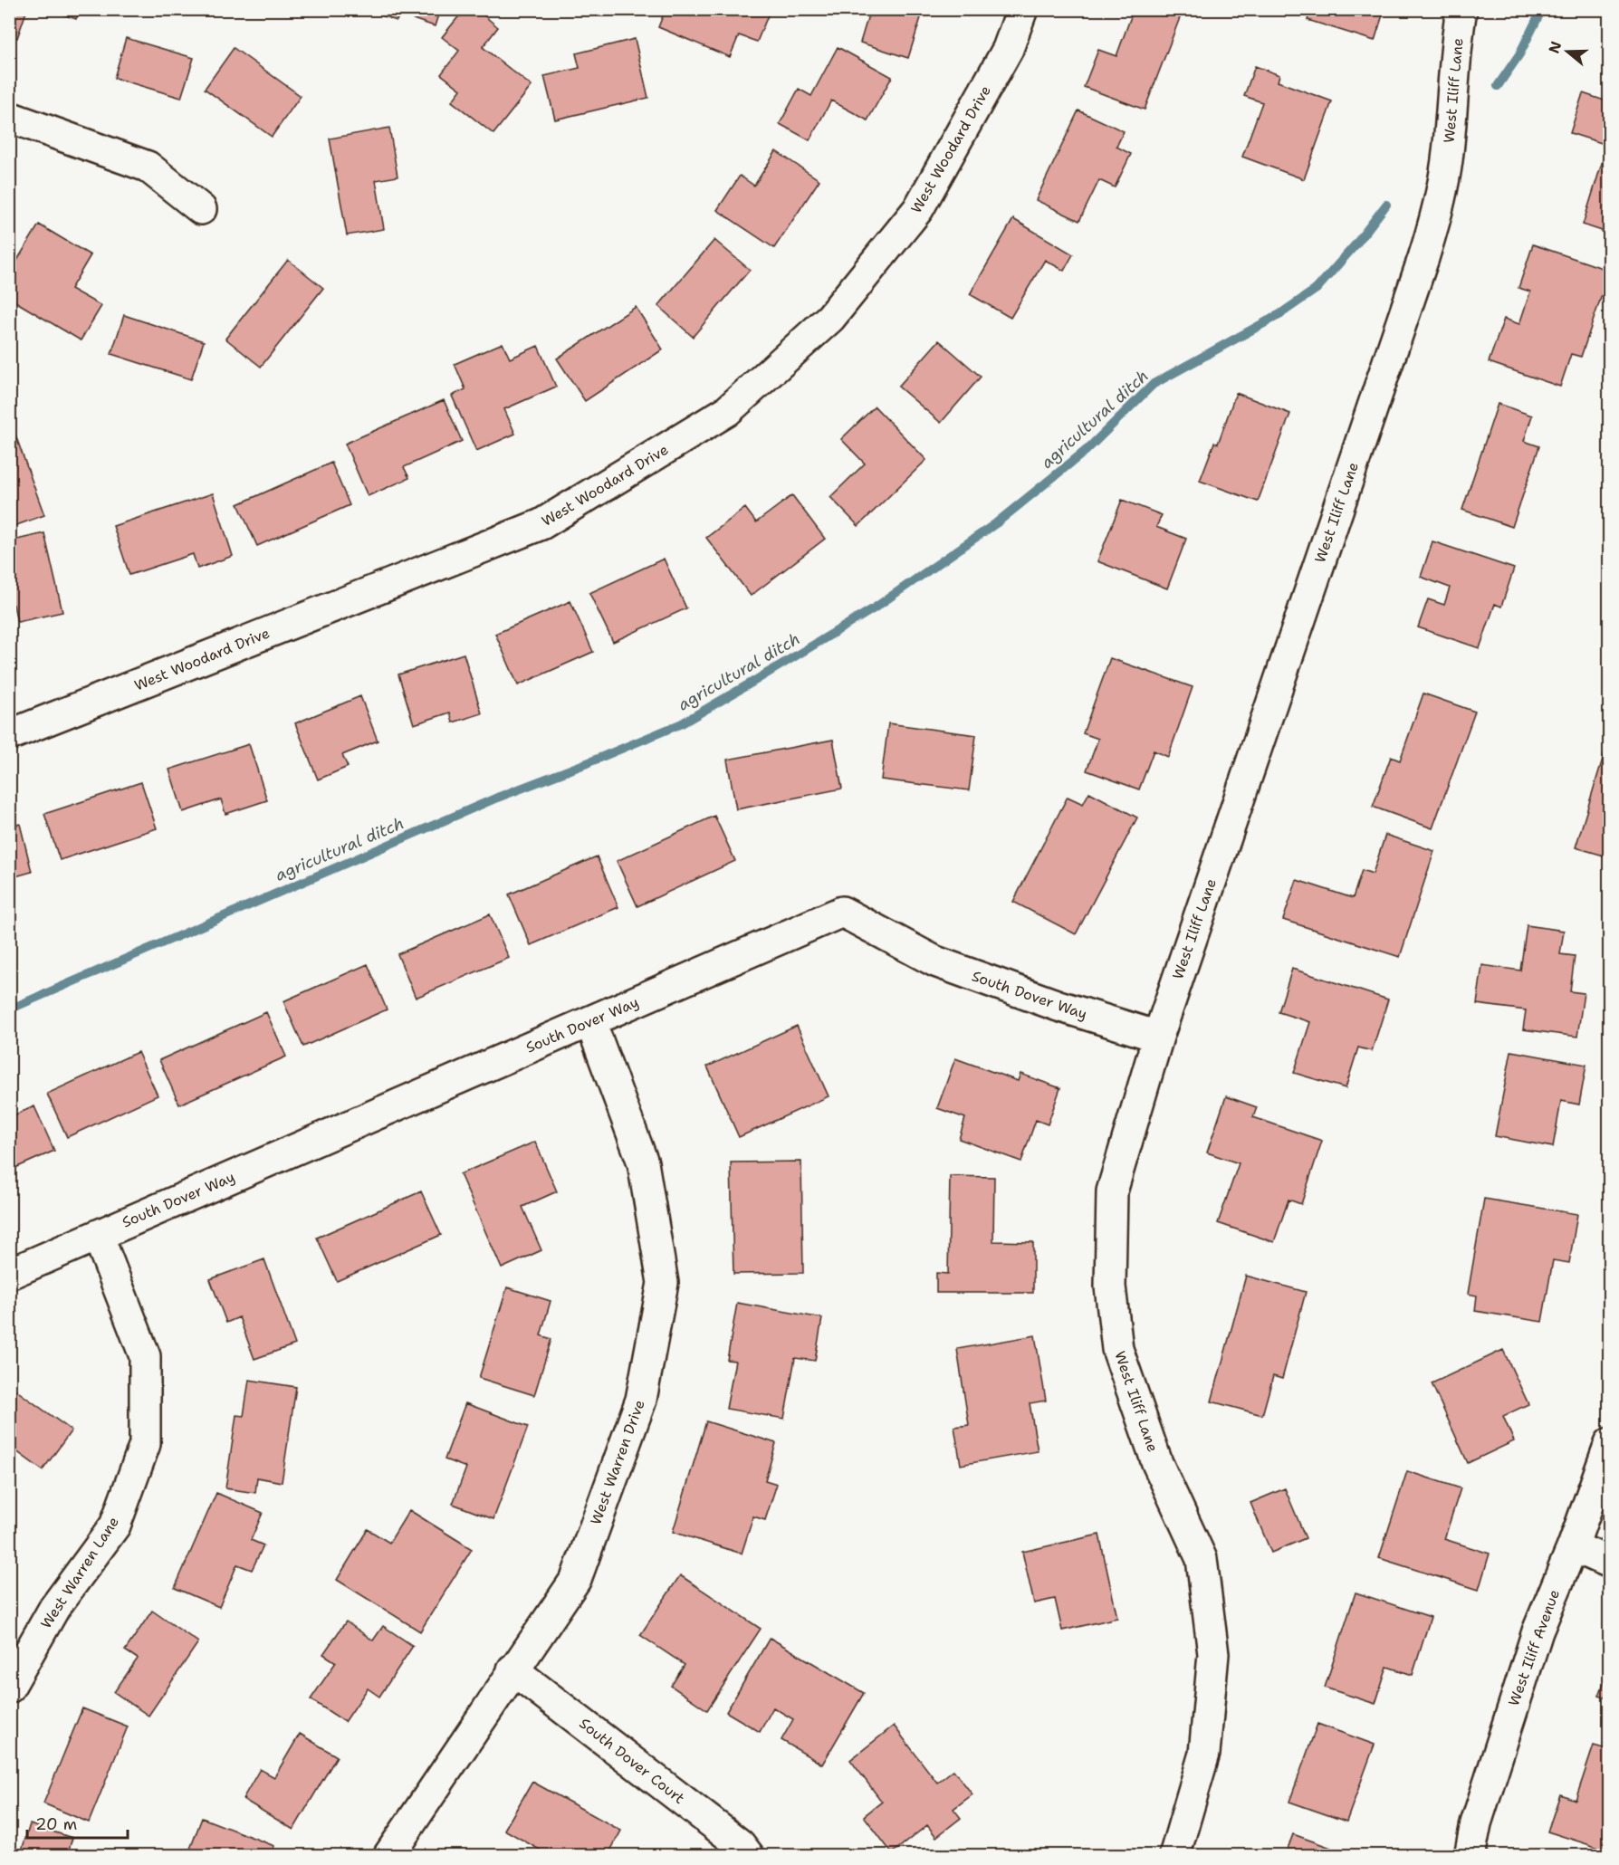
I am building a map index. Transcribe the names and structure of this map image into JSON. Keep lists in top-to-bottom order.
{
  "streets": {
    "street": [
      "West Iliff Lane",
      "West Woodard Drive",
      "South Dover Way",
      "West Warren Drive",
      "West Warren Lane",
      "West Iliff Avenue",
      "South Dover Court"
    ]
  },
  "crossings": [
    ["West Iliff Lane", "South Dover Way"],
    ["South Dover Way", "West Warren Drive"],
    ["South Dover Way", "West Warren Lane"],
    ["West Warren Drive", "South Dover Court"]
  ],
  "water": ["agricultural ditch"],
  "scale_bar": "20 m",
  "north": "left"
}
